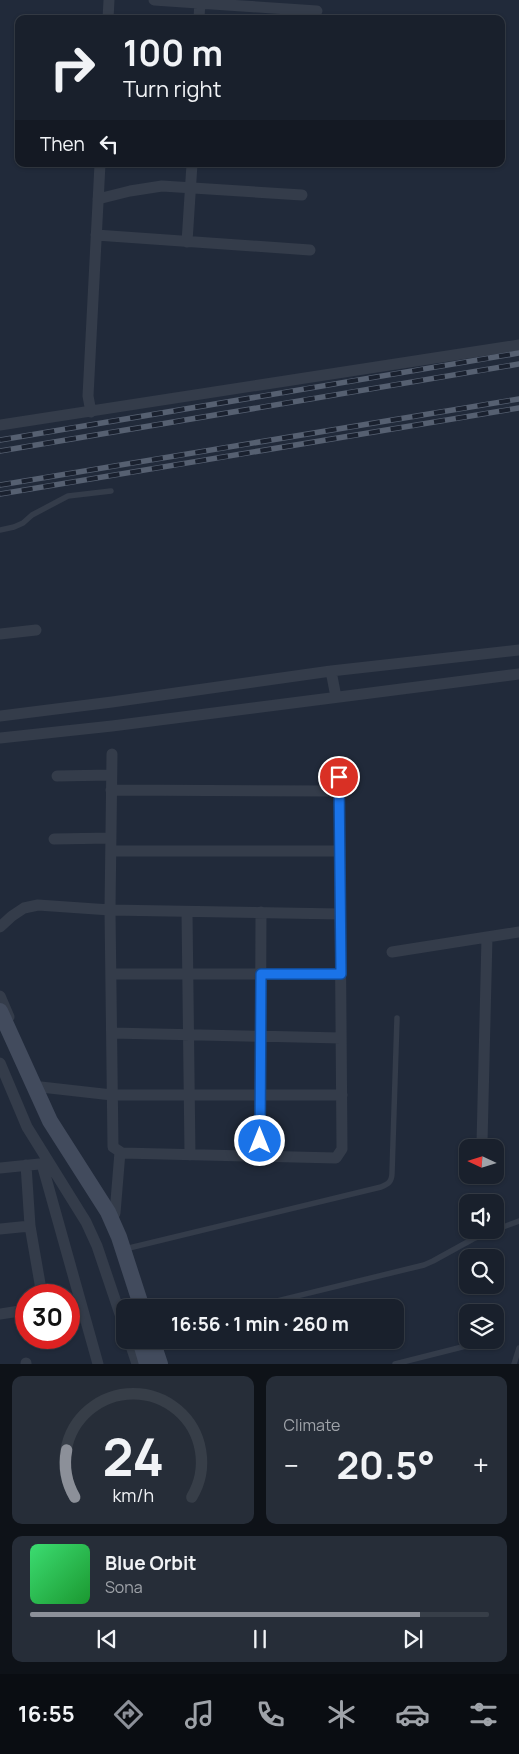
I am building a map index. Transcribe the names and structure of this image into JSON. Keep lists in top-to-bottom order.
{
  "north": "left",
  "page": {
    "turn": ["100 m", "Turn right"],
    "then": "Then",
    "limit": "30",
    "trip": "16:56 · 1 min · 260 m",
    "tile": "Climate",
    "heat": ["−", "20.5°", "+"],
    "song": ["Blue Orbit", "Sona"],
    "tabs": "16:55",
    "gauge": ["24", "km/h"]
  }
}
